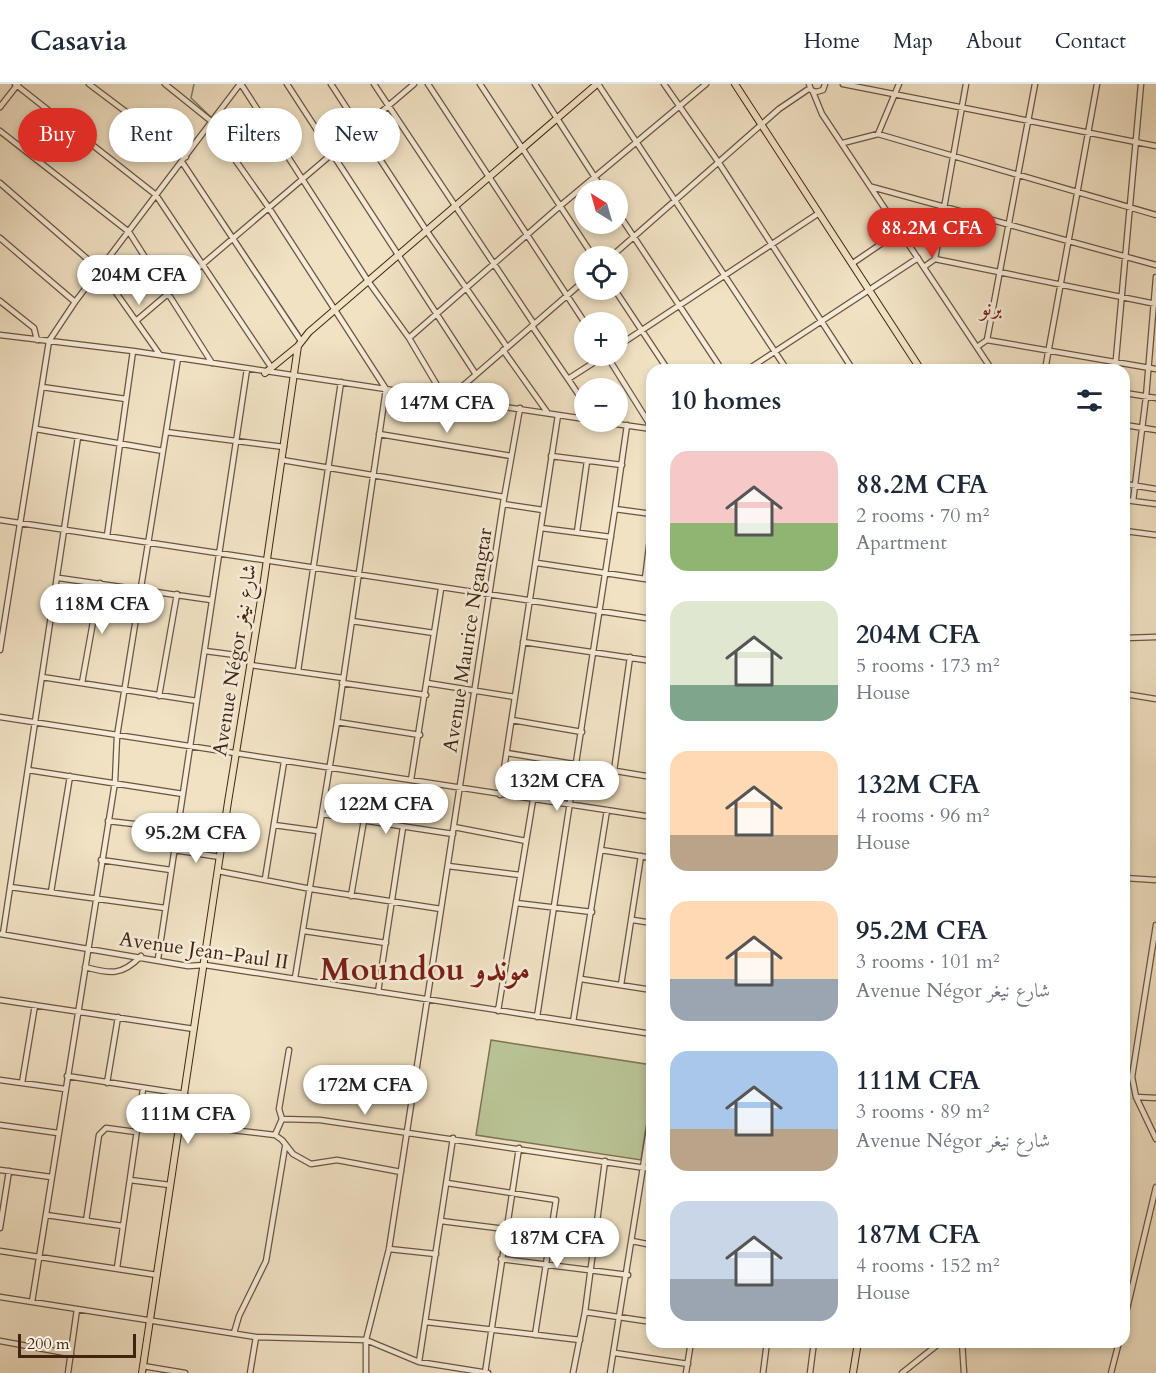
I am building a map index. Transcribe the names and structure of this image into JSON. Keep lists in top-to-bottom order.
{
  "streets": {
    "main road": ["Avenue Négor شارع نيغر"],
    "street": ["Avenue Maurice Ngangtar", "Avenue Jean-Paul II"]
  },
  "crossings": [
    ["Avenue Maurice Ngangtar", "Avenue Jean-Paul II"],
    ["Avenue Négor شارع نيغر", "Avenue Jean-Paul II"]
  ],
  "districts": ["برنو", "Moundou موندو"],
  "scale_bar": "200 m",
  "north": "top left",
  "page": {
    "header": "Casavia",
    "nav": [
      "Home",
      "Map",
      "About",
      "Contact"
    ],
    "chip": [
      "Buy",
      "Rent",
      "Filters",
      "New"
    ],
    "map_buttons": ["+", "−"],
    "price": [
      "88.2M CFA",
      "204M CFA",
      "147M CFA",
      "118M CFA",
      "132M CFA",
      "122M CFA",
      "95.2M CFA",
      "172M CFA",
      "111M CFA",
      "187M CFA"
    ],
    "heading": "10 homes",
    "list": [
      {
        "name": "88.2M CFA",
        "note": "2 rooms · 70 m² · Apartment"
      },
      {
        "name": "204M CFA",
        "note": "5 rooms · 173 m² · House"
      },
      {
        "name": "132M CFA",
        "note": "4 rooms · 96 m² · House"
      },
      {
        "name": "95.2M CFA",
        "note": "3 rooms · 101 m² · Avenue Négor شارع نيغر"
      },
      {
        "name": "111M CFA",
        "note": "3 rooms · 89 m² · Avenue Négor شارع نيغر"
      },
      {
        "name": "187M CFA",
        "note": "4 rooms · 152 m² · House"
      }
    ],
    "scale": "200 m"
  }
}
